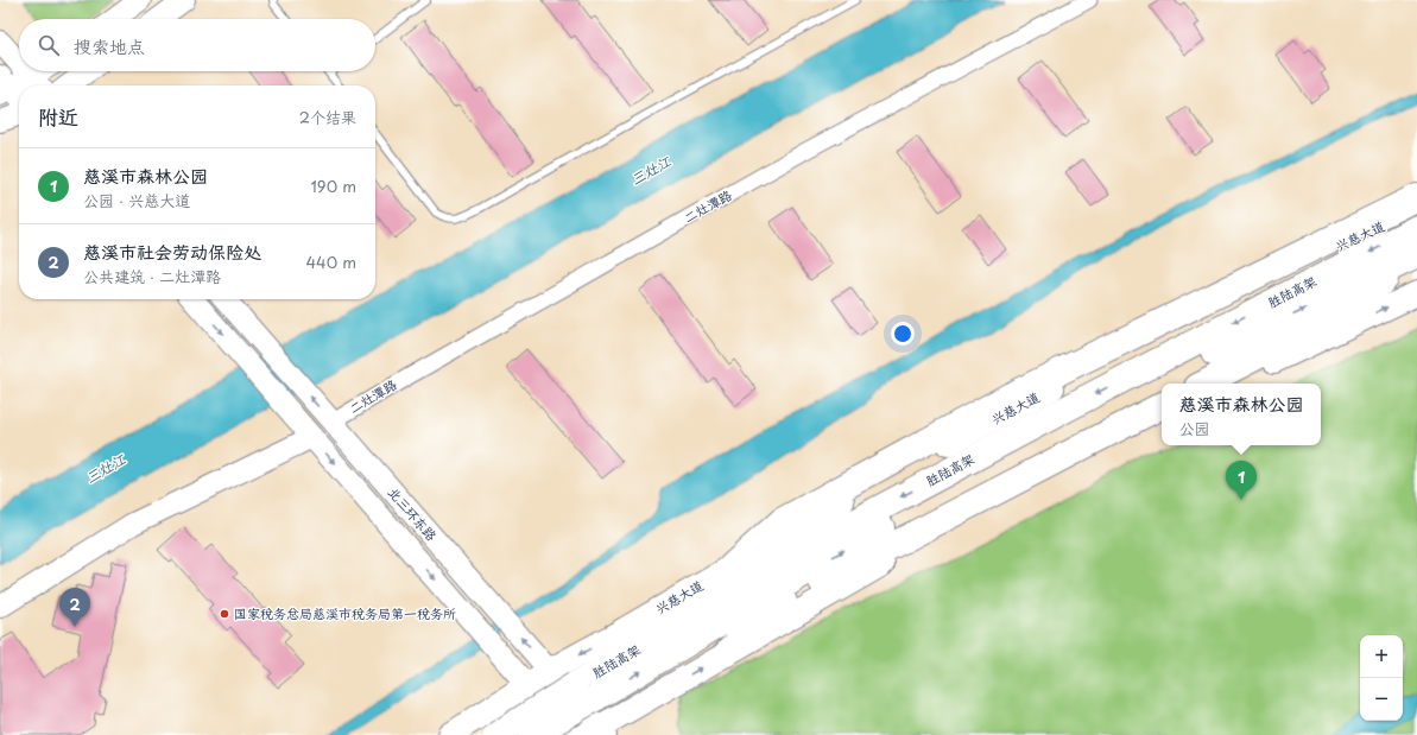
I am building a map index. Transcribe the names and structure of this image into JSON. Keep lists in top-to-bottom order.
{
  "streets": {
    "highway": ["胜陆高架"],
    "main road": ["兴慈大道", "北三环东路"],
    "street": ["二灶潭路"]
  },
  "crossings": [
    ["二灶潭路", "北三环东路"],
    ["兴慈大道", "北三环东路"]
  ],
  "water": ["三灶江"],
  "places": ["国家税务总局慈溪市税务局第一税务所"],
  "page": {
    "search": "搜索地点",
    "heading": ["附近", "2个结果"],
    "list": [
      {
        "mark": "1",
        "name": "慈溪市森林公园",
        "note": "公园 · 兴慈大道",
        "value": "190 m"
      },
      {
        "mark": "2",
        "name": "慈溪市社会劳动保险处",
        "note": "公共建筑 · 二灶潭路",
        "value": "440 m"
      }
    ],
    "popup": ["慈溪市森林公园", "公园"],
    "pins": ["1", "2"],
    "map_buttons": ["+", "−"]
  }
}
